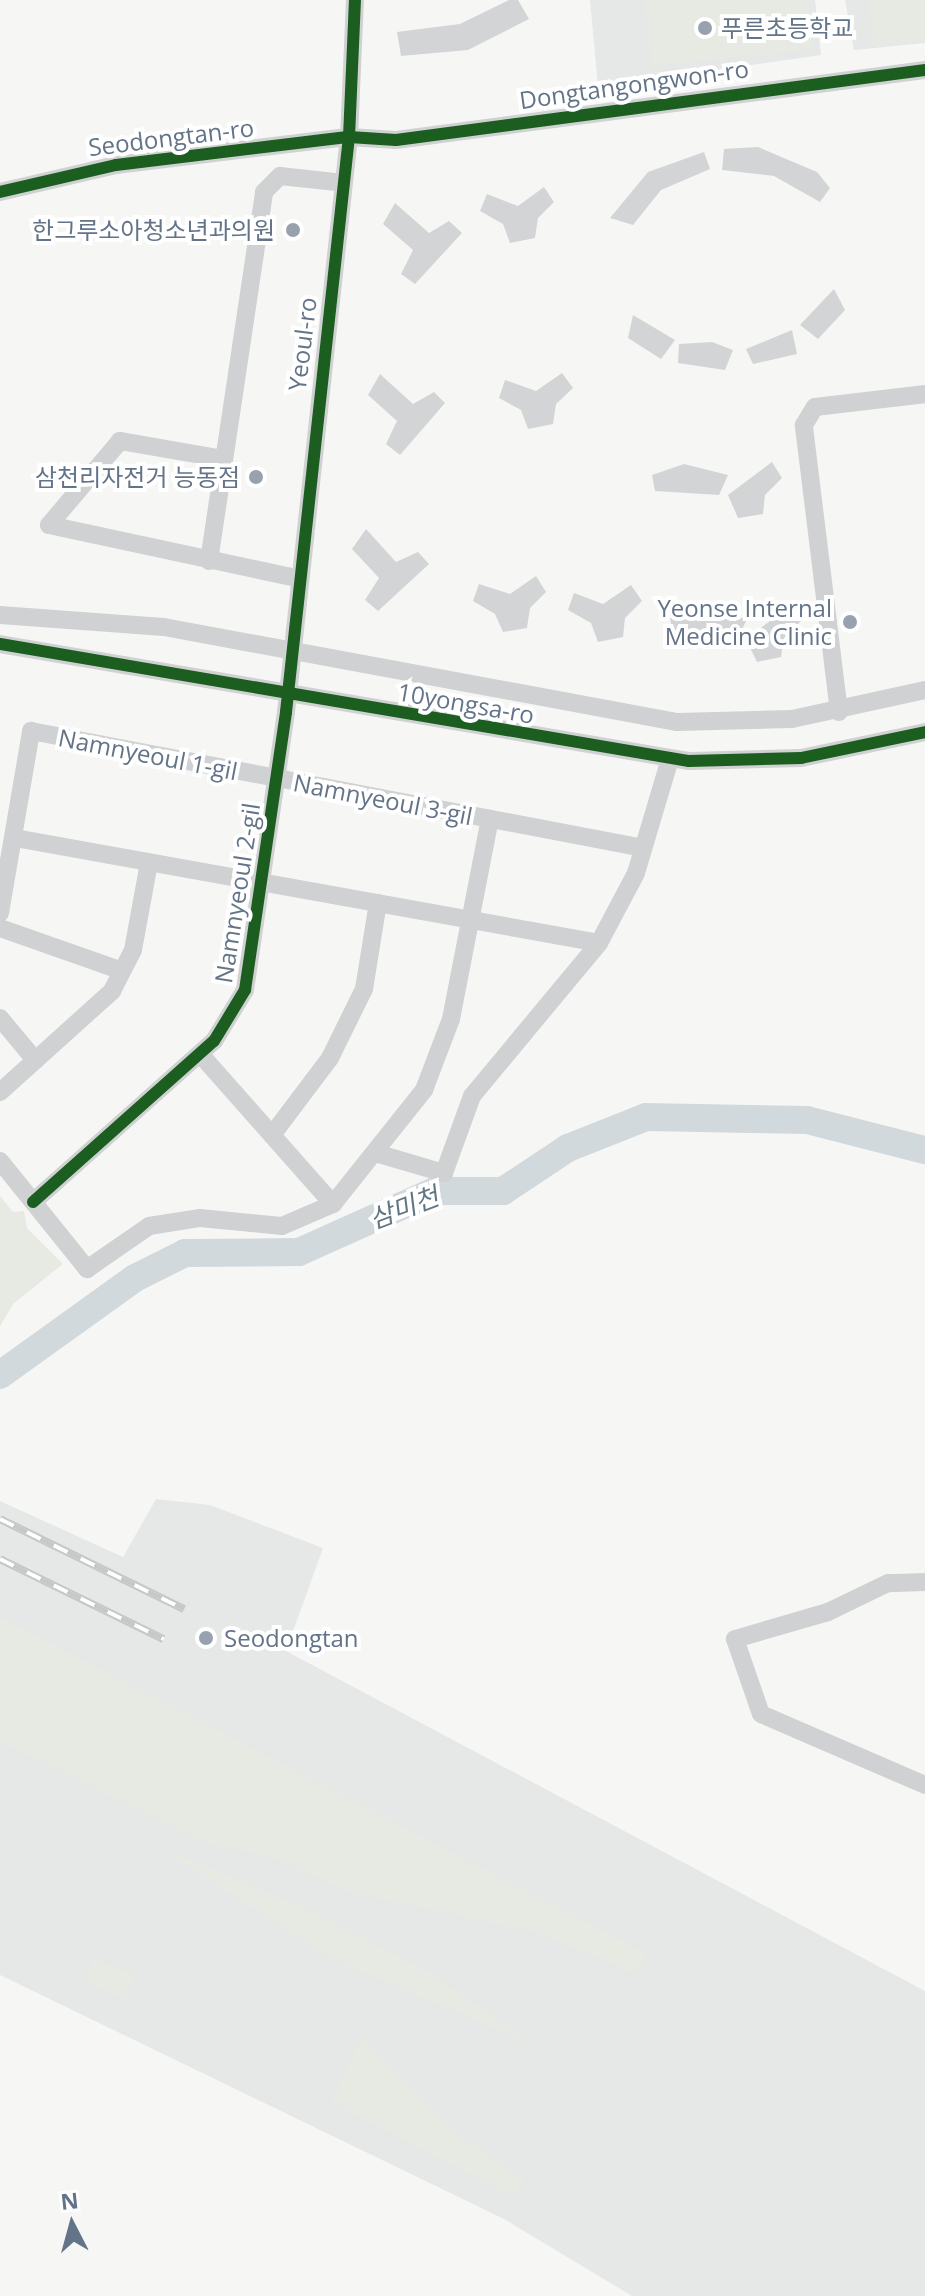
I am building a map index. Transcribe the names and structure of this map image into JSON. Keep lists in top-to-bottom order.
{
  "streets": {
    "street": [
      "Dongtangongwon-ro",
      "Seodongtan-ro",
      "Yeoul-ro",
      "10yongsa-ro",
      "Namnyeoul 1-gil",
      "Namnyeoul 3-gil",
      "Namnyeoul 2-gil"
    ]
  },
  "crossings": [
    ["Dongtangongwon-ro", "Seodongtan-ro"],
    ["Dongtangongwon-ro", "Yeoul-ro"],
    ["Seodongtan-ro", "Yeoul-ro"],
    ["Yeoul-ro", "10yongsa-ro"],
    ["Yeoul-ro", "Namnyeoul 2-gil"],
    ["10yongsa-ro", "Namnyeoul 2-gil"],
    ["Namnyeoul 1-gil", "Namnyeoul 3-gil"],
    ["Namnyeoul 1-gil", "Namnyeoul 2-gil"],
    ["Namnyeoul 3-gil", "Namnyeoul 2-gil"]
  ],
  "water": ["삼미천"],
  "places": [
    "푸른초등학교",
    "한그루소아청소년과의원",
    "삼천리자전거 능동점",
    "Yeonse Internal Medicine Clinic",
    "Seodongtan"
  ],
  "north": "top"
}
